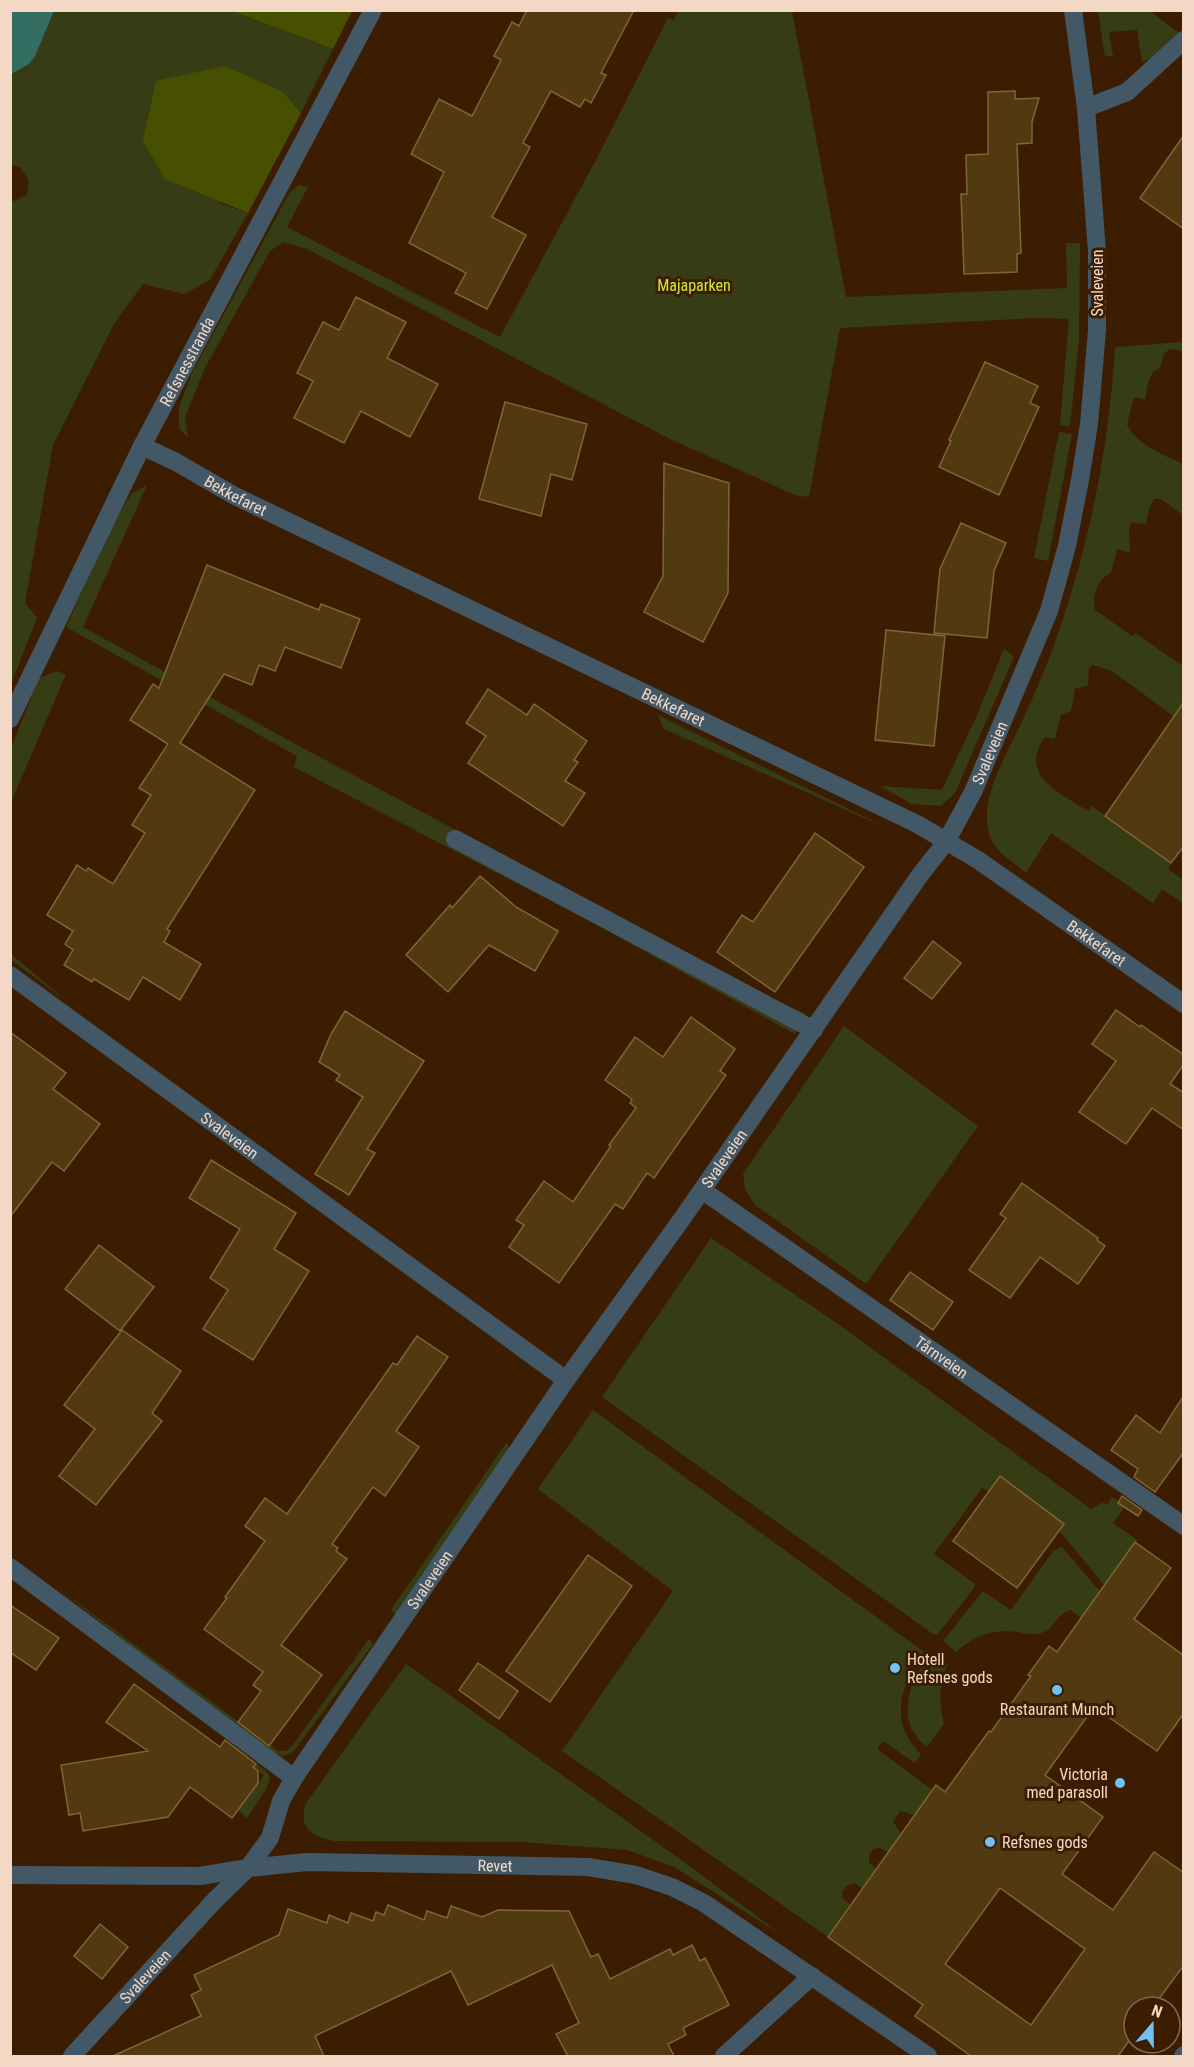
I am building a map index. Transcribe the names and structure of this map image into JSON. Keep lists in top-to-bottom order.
{
  "streets": {
    "street": [
      "Svaleveien",
      "Refsnesstranda",
      "Bekkefaret",
      "Tårnveien",
      "Revet"
    ]
  },
  "crossings": [
    ["Svaleveien", "Bekkefaret"],
    ["Svaleveien", "Tårnveien"],
    ["Svaleveien", "Revet"],
    ["Refsnesstranda", "Bekkefaret"]
  ],
  "parks": ["Majaparken"],
  "places": [
    "Hotell Refsnes gods",
    "Restaurant Munch",
    "Victoria med parasoll",
    "Refsnes gods"
  ],
  "north": "top"
}
